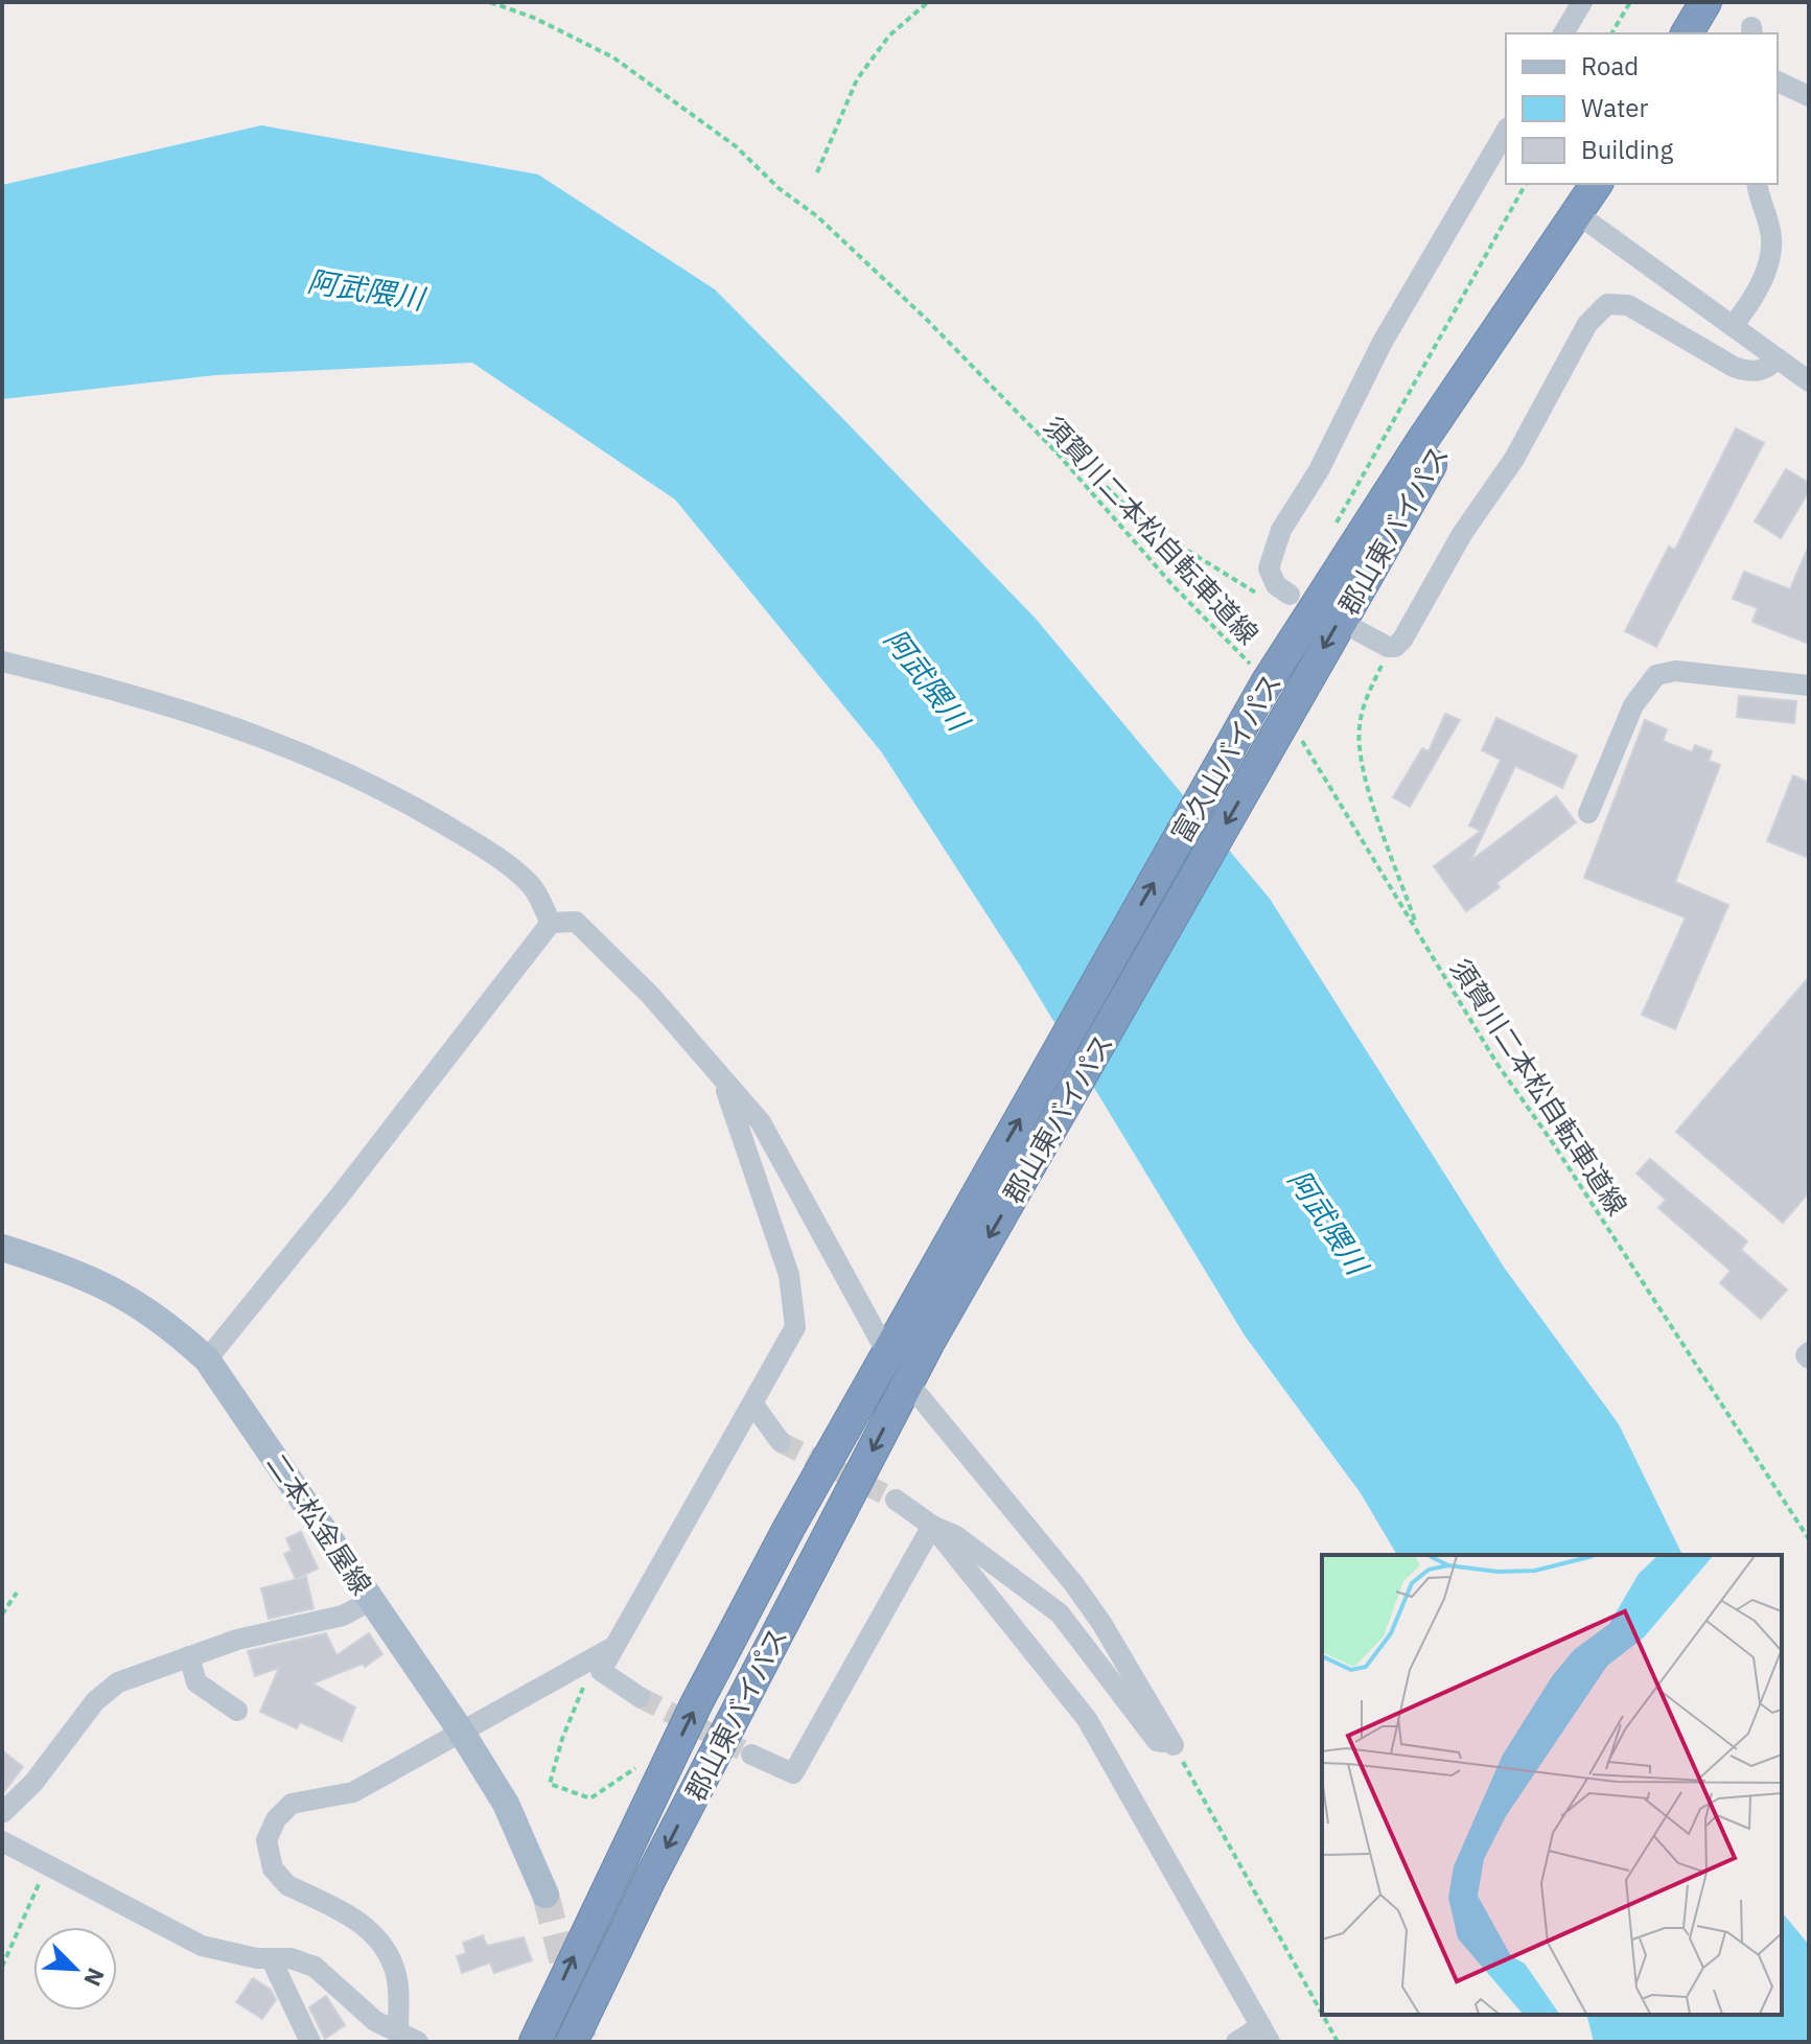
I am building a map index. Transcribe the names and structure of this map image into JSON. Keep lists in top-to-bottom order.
{
  "streets": {
    "highway": ["郡山東バイパス", "富久山バイパス"],
    "main road": ["二本松金屋線"],
    "path": ["須賀川二本松自転車道線"]
  },
  "crossings": [
    ["須賀川二本松自転車道線", "郡山東バイパス"],
    ["郡山東バイパス", "富久山バイパス"]
  ],
  "one_way": ["富久山バイパス"],
  "water": ["阿武隈川"],
  "legend": ["Road", "Water", "Building"],
  "north": "bottom right"
}
